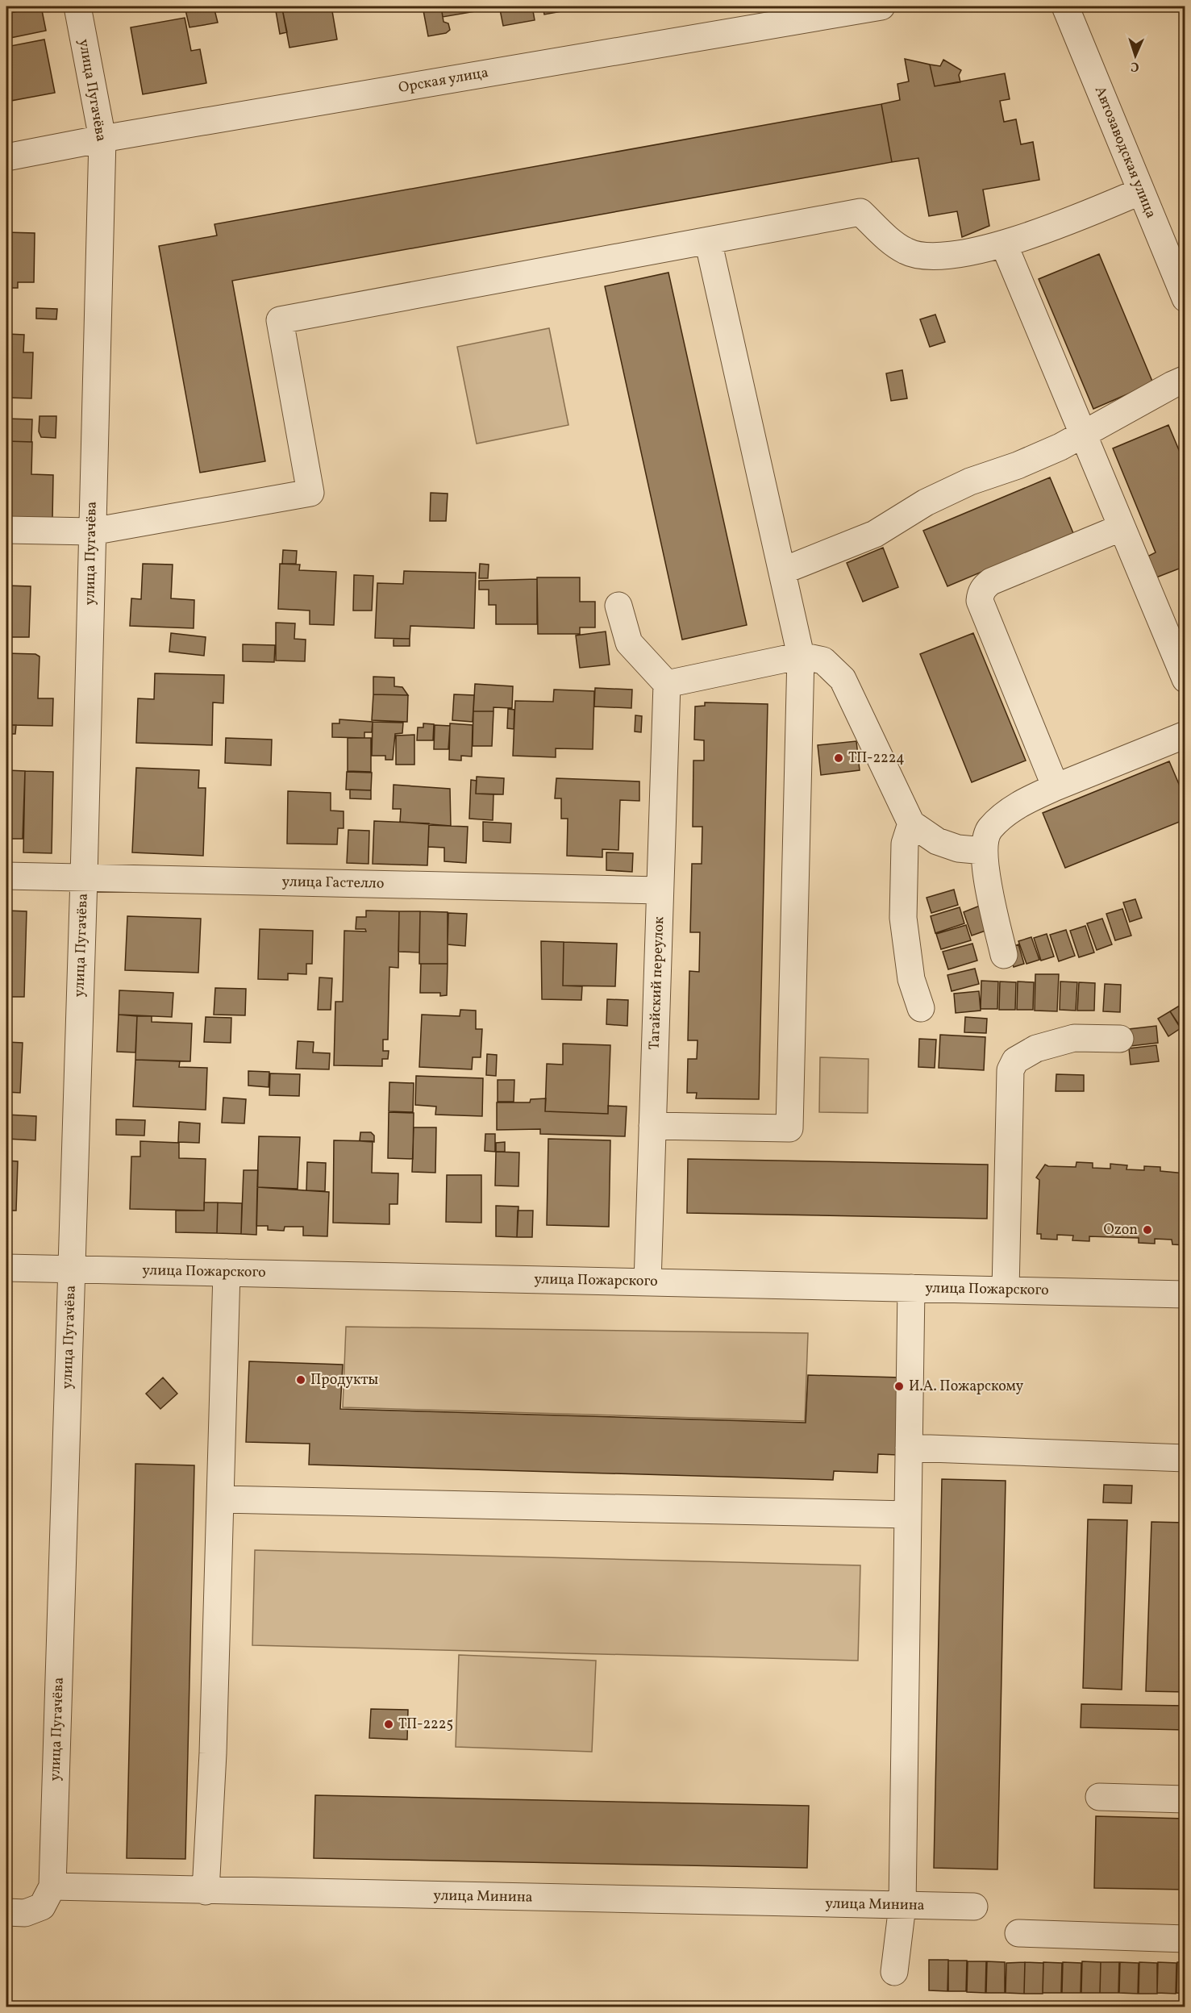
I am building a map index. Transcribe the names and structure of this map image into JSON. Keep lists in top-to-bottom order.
{
  "streets": {
    "street": [
      "Орская улица",
      "улица Пугачёва",
      "Автозаводская улица",
      "улица Гастелло",
      "Тагайский переулок",
      "улица Пожарского",
      "улица Минина"
    ]
  },
  "crossings": [
    ["Орская улица", "улица Пугачёва"],
    ["улица Пугачёва", "улица Гастелло"],
    ["улица Пугачёва", "улица Пожарского"],
    ["улица Пугачёва", "улица Минина"],
    ["улица Гастелло", "Тагайский переулок"],
    ["Тагайский переулок", "улица Пожарского"]
  ],
  "places": [
    "ТП-2224",
    "Ozon",
    "Продукты",
    "И.А. Пожарскому",
    "ТП-2225"
  ],
  "north": "bottom"
}
